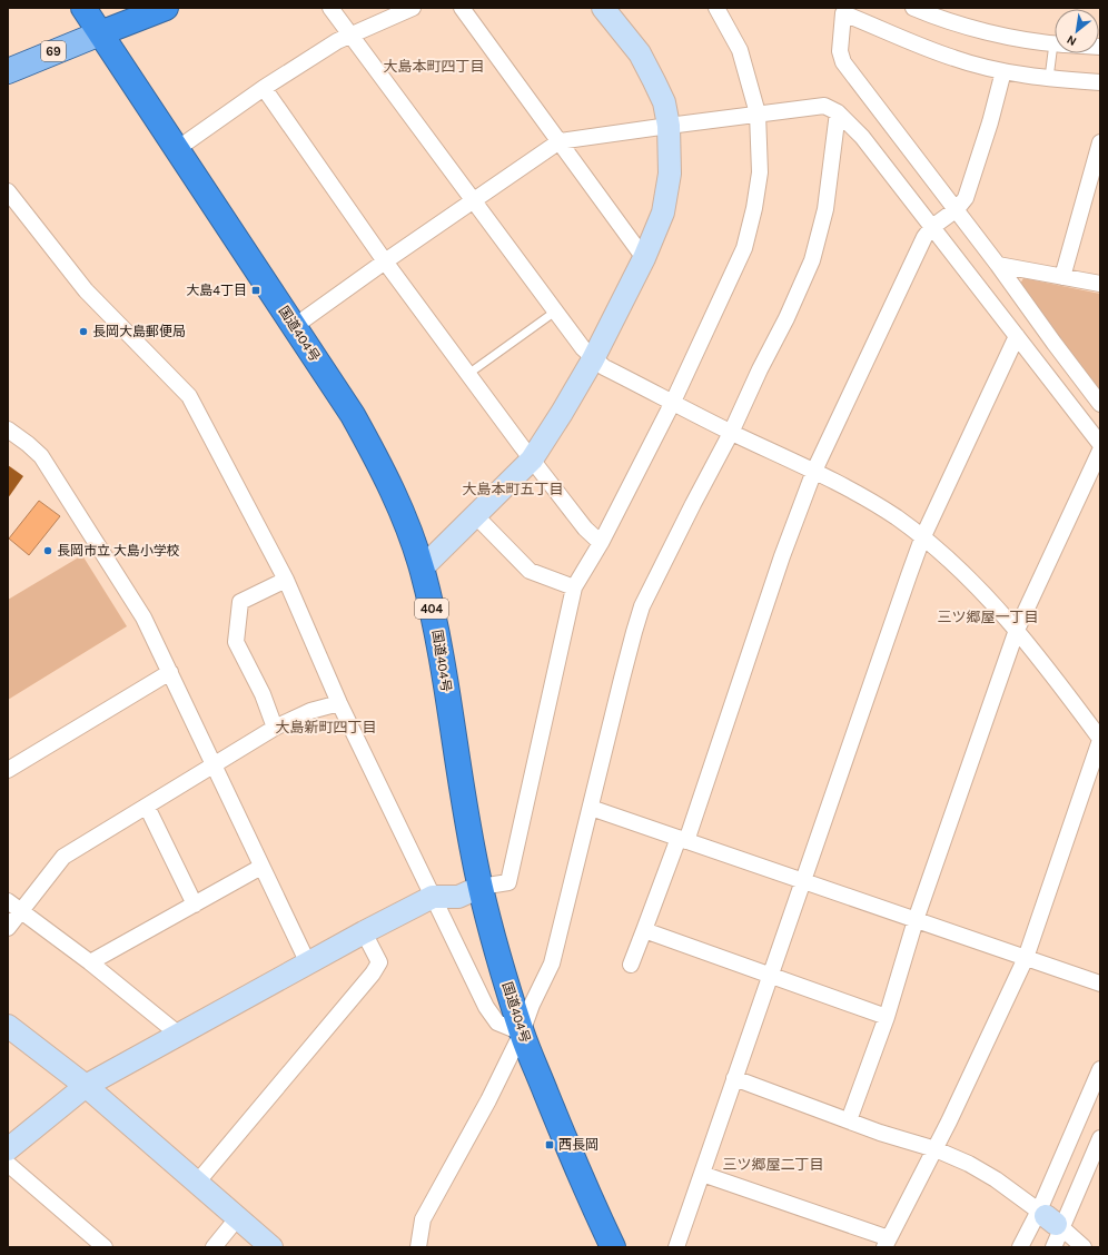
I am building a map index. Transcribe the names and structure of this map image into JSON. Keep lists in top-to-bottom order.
{
  "streets": {
    "highway": ["国道404号", "404"],
    "main road": ["69"]
  },
  "crossings": [
    ["69", "国道404号"]
  ],
  "districts": [
    "大島本町四丁目",
    "大島本町五丁目",
    "三ツ郷屋一丁目",
    "大島新町四丁目",
    "三ツ郷屋二丁目"
  ],
  "places": {
    "transit": ["大島4丁目", "西長岡"],
    "other": ["長岡大島郵便局", "長岡市立 大島小学校"]
  },
  "north": "bottom left"
}
